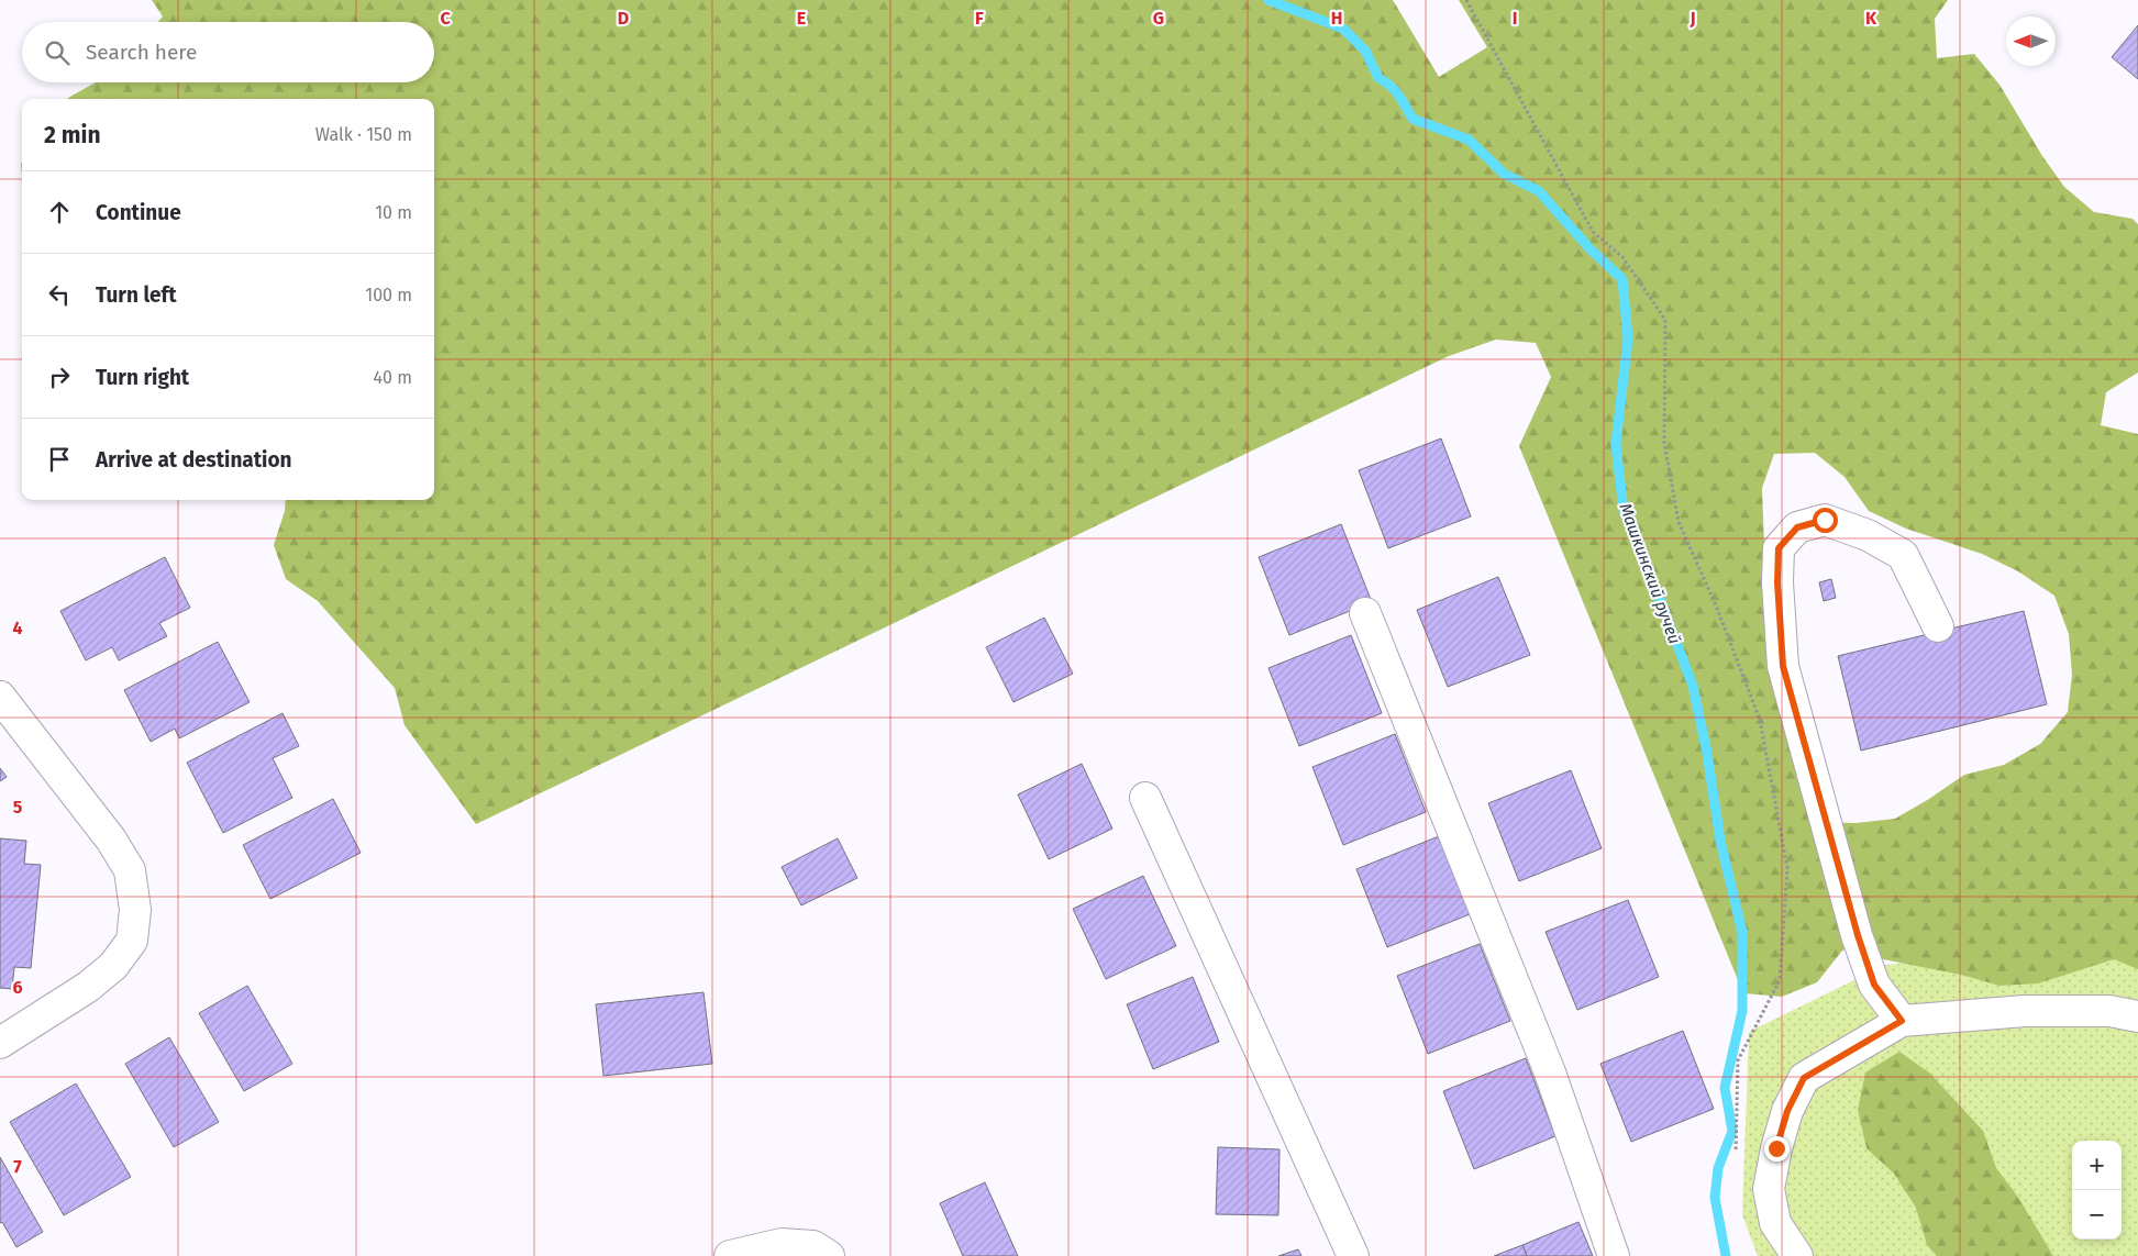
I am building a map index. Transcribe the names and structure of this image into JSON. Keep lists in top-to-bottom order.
{
  "water": ["Машкинский ручей"],
  "north": "left",
  "page": {
    "search": "Search here",
    "heading": ["2 min", "Walk · 150 m"],
    "list": [
      ["Continue", "10 m"],
      ["Turn left", "100 m"],
      ["Turn right", "40 m"],
      "Arrive at destination"
    ],
    "map_buttons": ["+", "−"]
  },
  "grid": {
    "columns": [
      "C",
      "D",
      "E",
      "F",
      "G",
      "H",
      "I",
      "J",
      "K"
    ],
    "rows": [
      "4",
      "5",
      "6",
      "7"
    ]
  }
}
